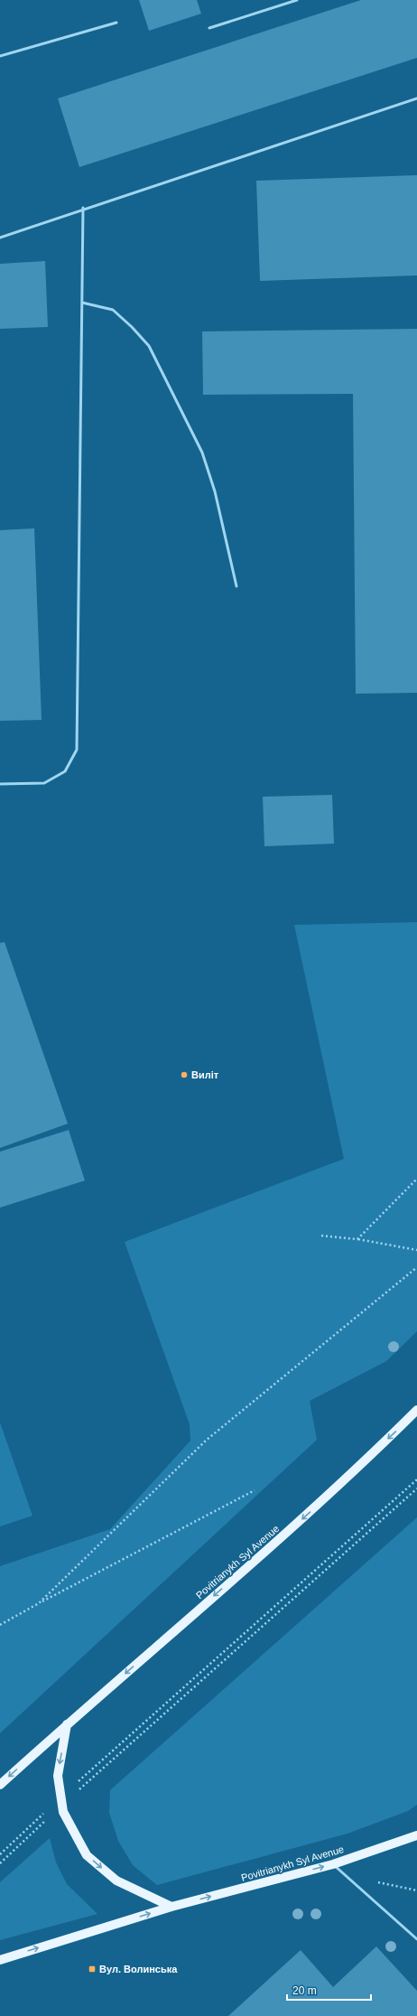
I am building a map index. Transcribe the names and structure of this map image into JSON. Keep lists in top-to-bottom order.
{
  "streets": {
    "main road": ["Povitrianykh Syl Avenue"]
  },
  "places": {
    "other": ["Виліт"],
    "transit": ["Вул. Волинська"]
  },
  "scale_bar": "20 m"
}
